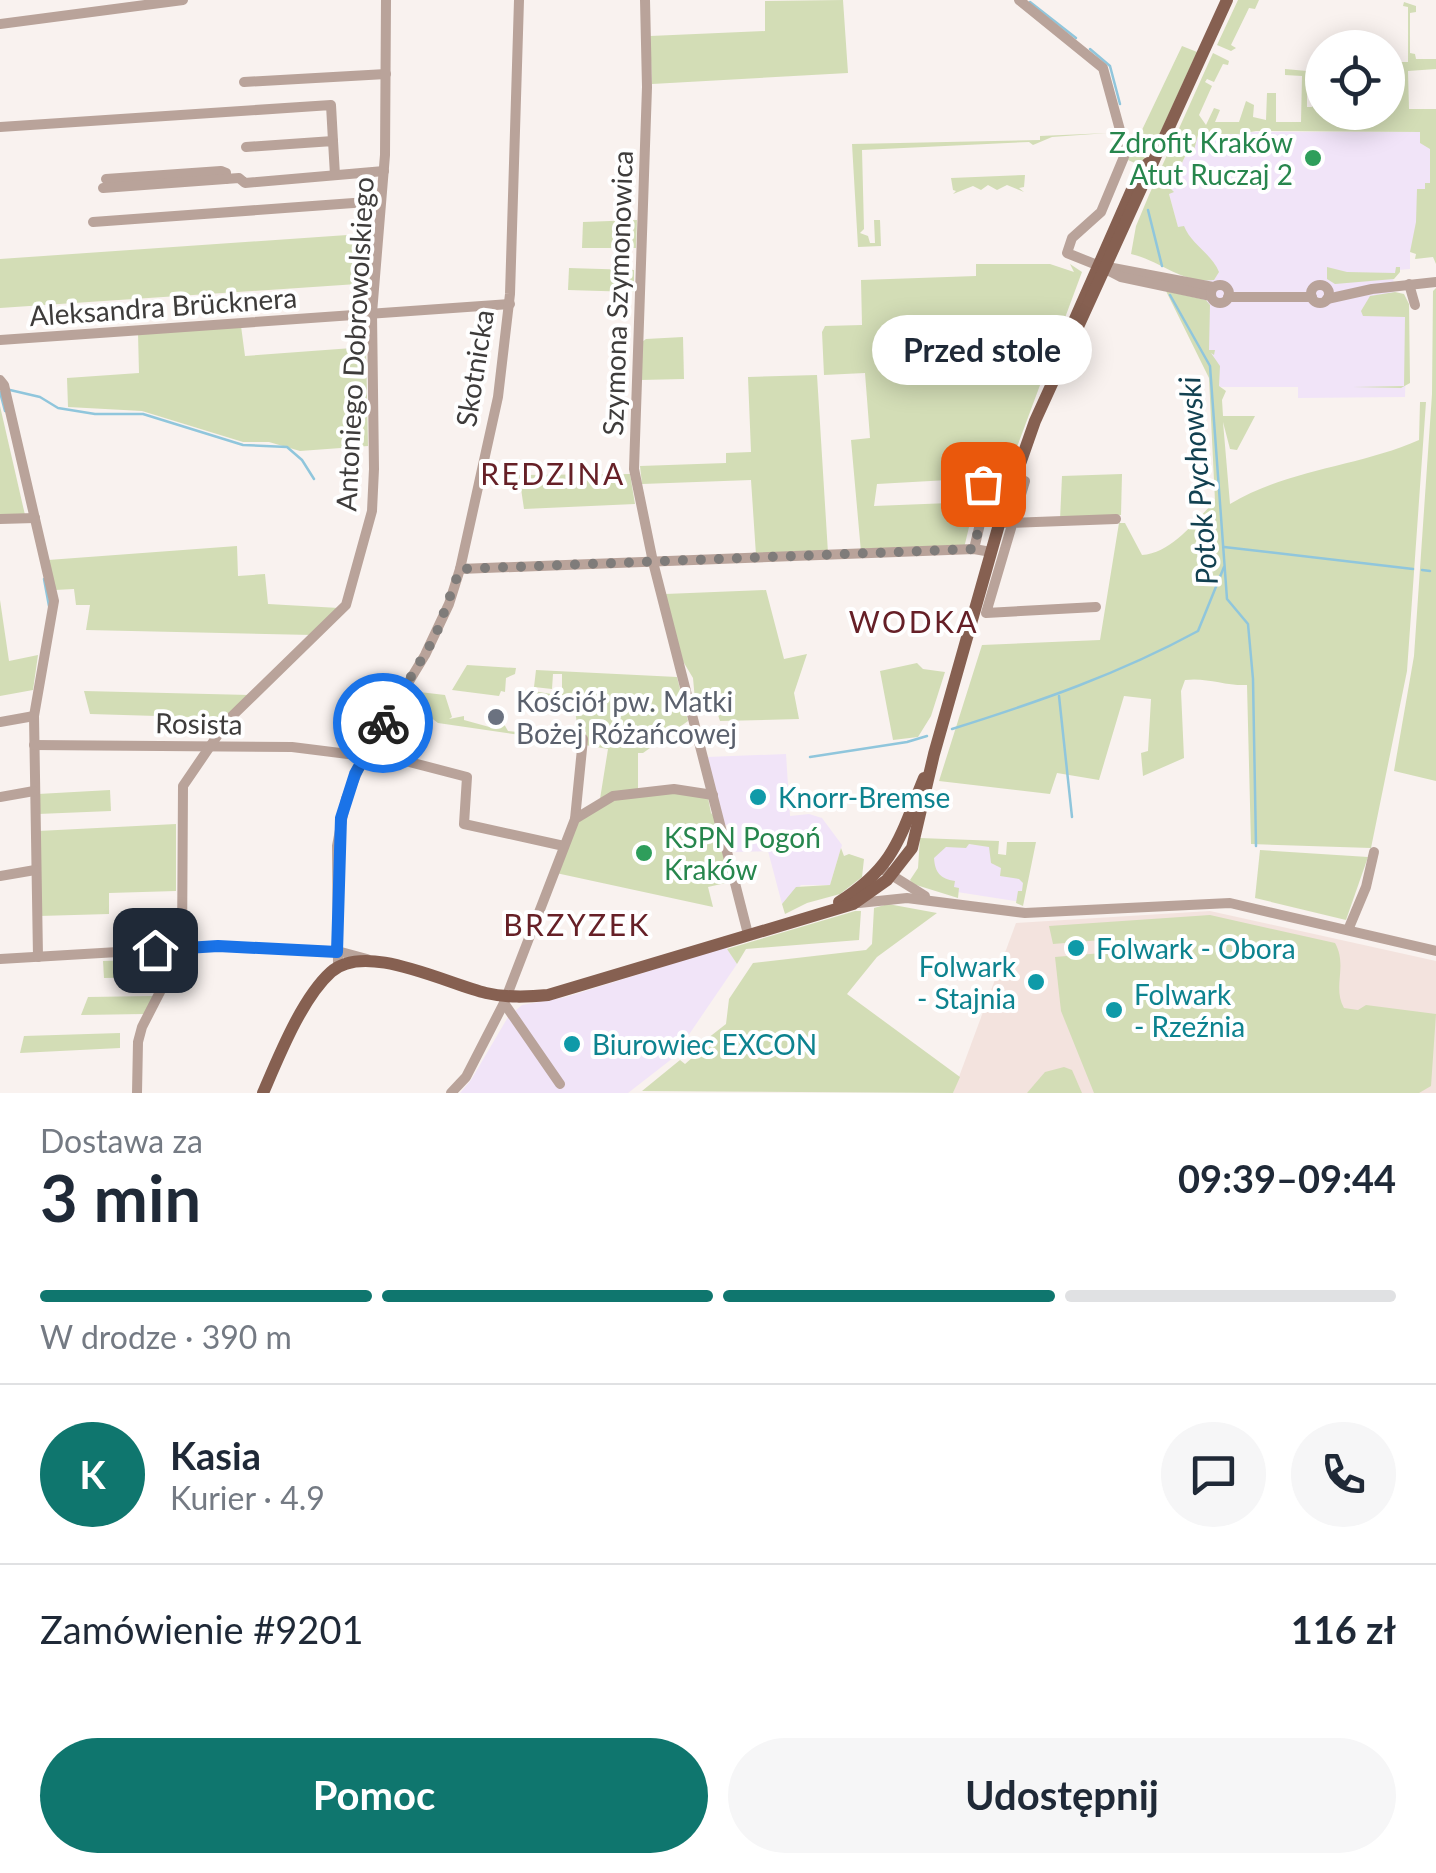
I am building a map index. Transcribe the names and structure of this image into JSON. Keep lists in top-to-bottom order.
{
  "streets": {
    "street": [
      "Szymona Szymonowica",
      "Aleksandra Brücknera",
      "Antoniego Dobrowolskiego",
      "Skotnicka",
      "Rosista"
    ]
  },
  "crossings": [
    ["Aleksandra Brücknera", "Antoniego Dobrowolskiego"],
    ["Aleksandra Brücknera", "Skotnicka"],
    ["Antoniego Dobrowolskiego", "Rosista"],
    ["Skotnicka", "Rosista"]
  ],
  "districts": ["RĘDZINA", "WODKA", "BRZYZEK"],
  "water": ["Potok Pychowski"],
  "places": [
    "Zdrofit Kraków Atut Ruczaj 2",
    "Przed stole",
    "Kościół pw. Matki Bożej Różańcowej",
    "Knorr-Bremse",
    "KSPN Pogoń Kraków",
    "Folwark - Obora",
    "Folwark - Stajnia",
    "Folwark - Rzeźnia",
    "Biurowiec EXCON"
  ],
  "page": {
    "bubble": "Przed stole",
    "heading": ["3 min", "Dostawa za", "09:39–09:44"],
    "panel": [
      "Kasia",
      "Kurier · 4.9",
      "Zamówienie #9201",
      "116 zł"
    ],
    "bar": "W drodze · 390 m",
    "round": "K",
    "buttons": ["Pomoc", "Udostępnij"]
  }
}
